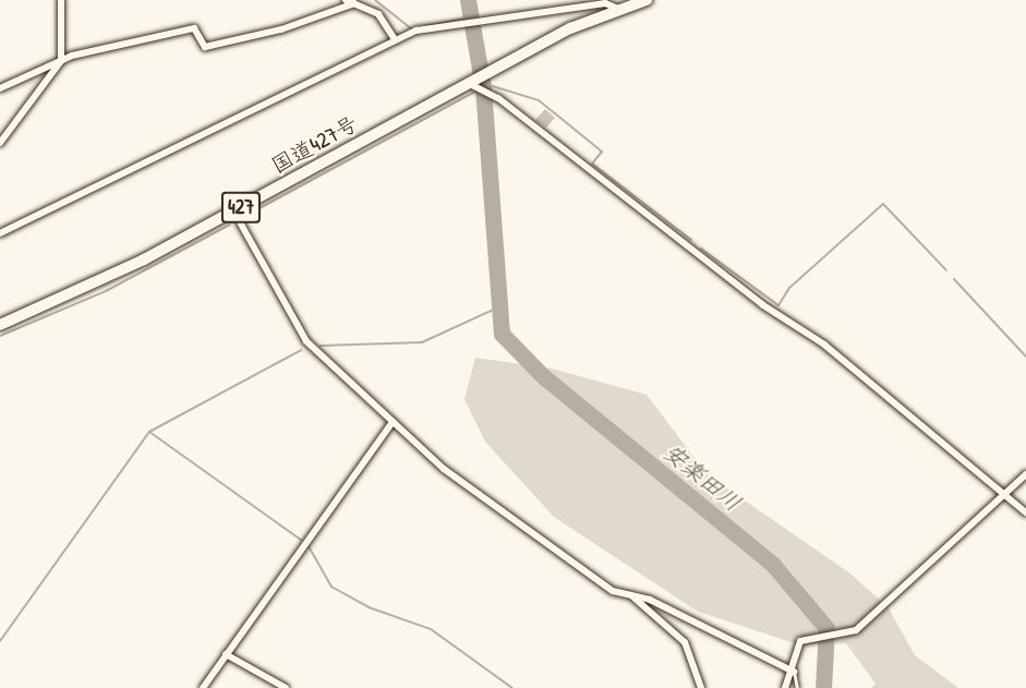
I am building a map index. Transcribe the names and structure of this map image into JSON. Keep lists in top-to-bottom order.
{
  "streets": {
    "highway": ["国道427号", "427"]
  },
  "water": ["安楽田川"]
}
